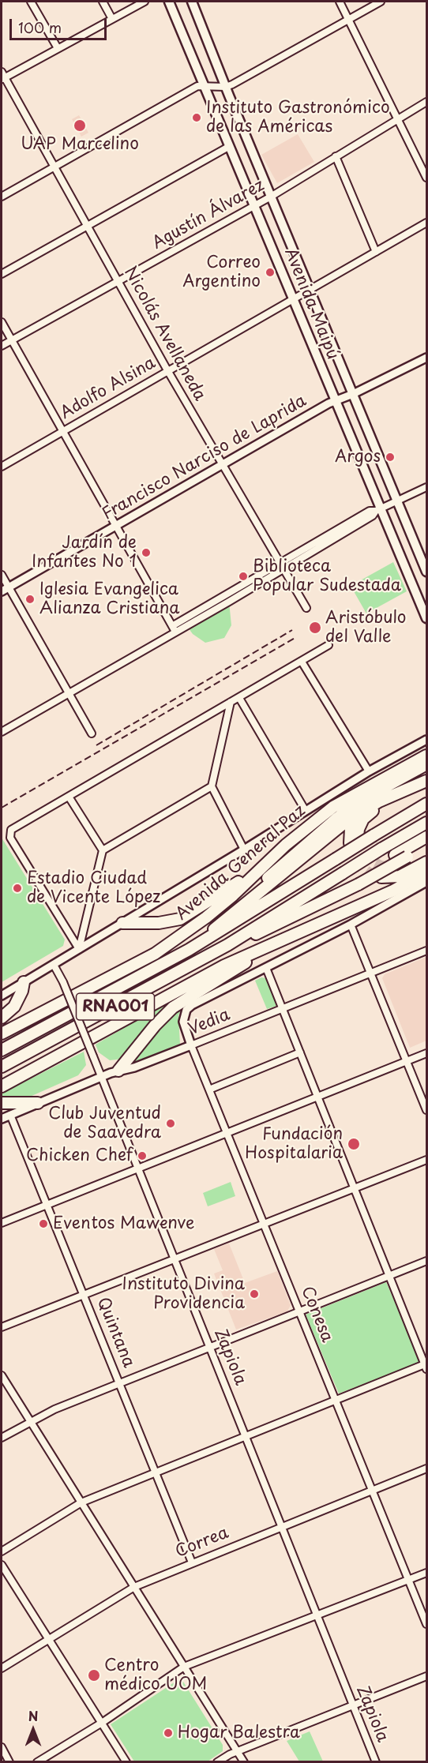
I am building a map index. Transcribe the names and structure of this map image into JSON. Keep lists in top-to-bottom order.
{
  "streets": {
    "highway": ["Avenida General Paz", "RNA001"],
    "main road": ["Avenida Maipú"],
    "street": [
      "Agustín Álvarez",
      "Nicolás Avellaneda",
      "Adolfo Alsina",
      "Francisco Narciso de Laprida",
      "Vedia",
      "Conesa",
      "Quintana",
      "Zapiola",
      "Correa"
    ]
  },
  "crossings": [
    ["Agustín Álvarez", "Avenida Maipú"],
    ["Agustín Álvarez", "Nicolás Avellaneda"],
    ["Avenida Maipú", "Adolfo Alsina"],
    ["Avenida Maipú", "Francisco Narciso de Laprida"],
    ["Nicolás Avellaneda", "Adolfo Alsina"],
    ["Nicolás Avellaneda", "Francisco Narciso de Laprida"],
    ["Vedia", "Conesa"],
    ["Vedia", "Quintana"],
    ["Vedia", "Zapiola"],
    ["Conesa", "Correa"],
    ["Quintana", "Correa"],
    ["Zapiola", "Correa"]
  ],
  "places": [
    "Instituto Gastronómico de las Américas",
    "UAP Marcelino",
    "Correo Argentino",
    "Argos",
    "Jardín de Infantes No 1",
    "Biblioteca Popular Sudestada",
    "Iglesia Evangelica Alianza Cristiana",
    "Aristóbulo del Valle",
    "Estadio Ciudad de Vicente López",
    "Club Juventud de Saavedra",
    "Fundación Hospitalaria",
    "Chicken Chef",
    "Eventos Mawenve",
    "Instituto Divina Providencia",
    "Centro médico UOM",
    "Hogar Balestra"
  ],
  "scale_bar": "100 m",
  "north": "top"
}
